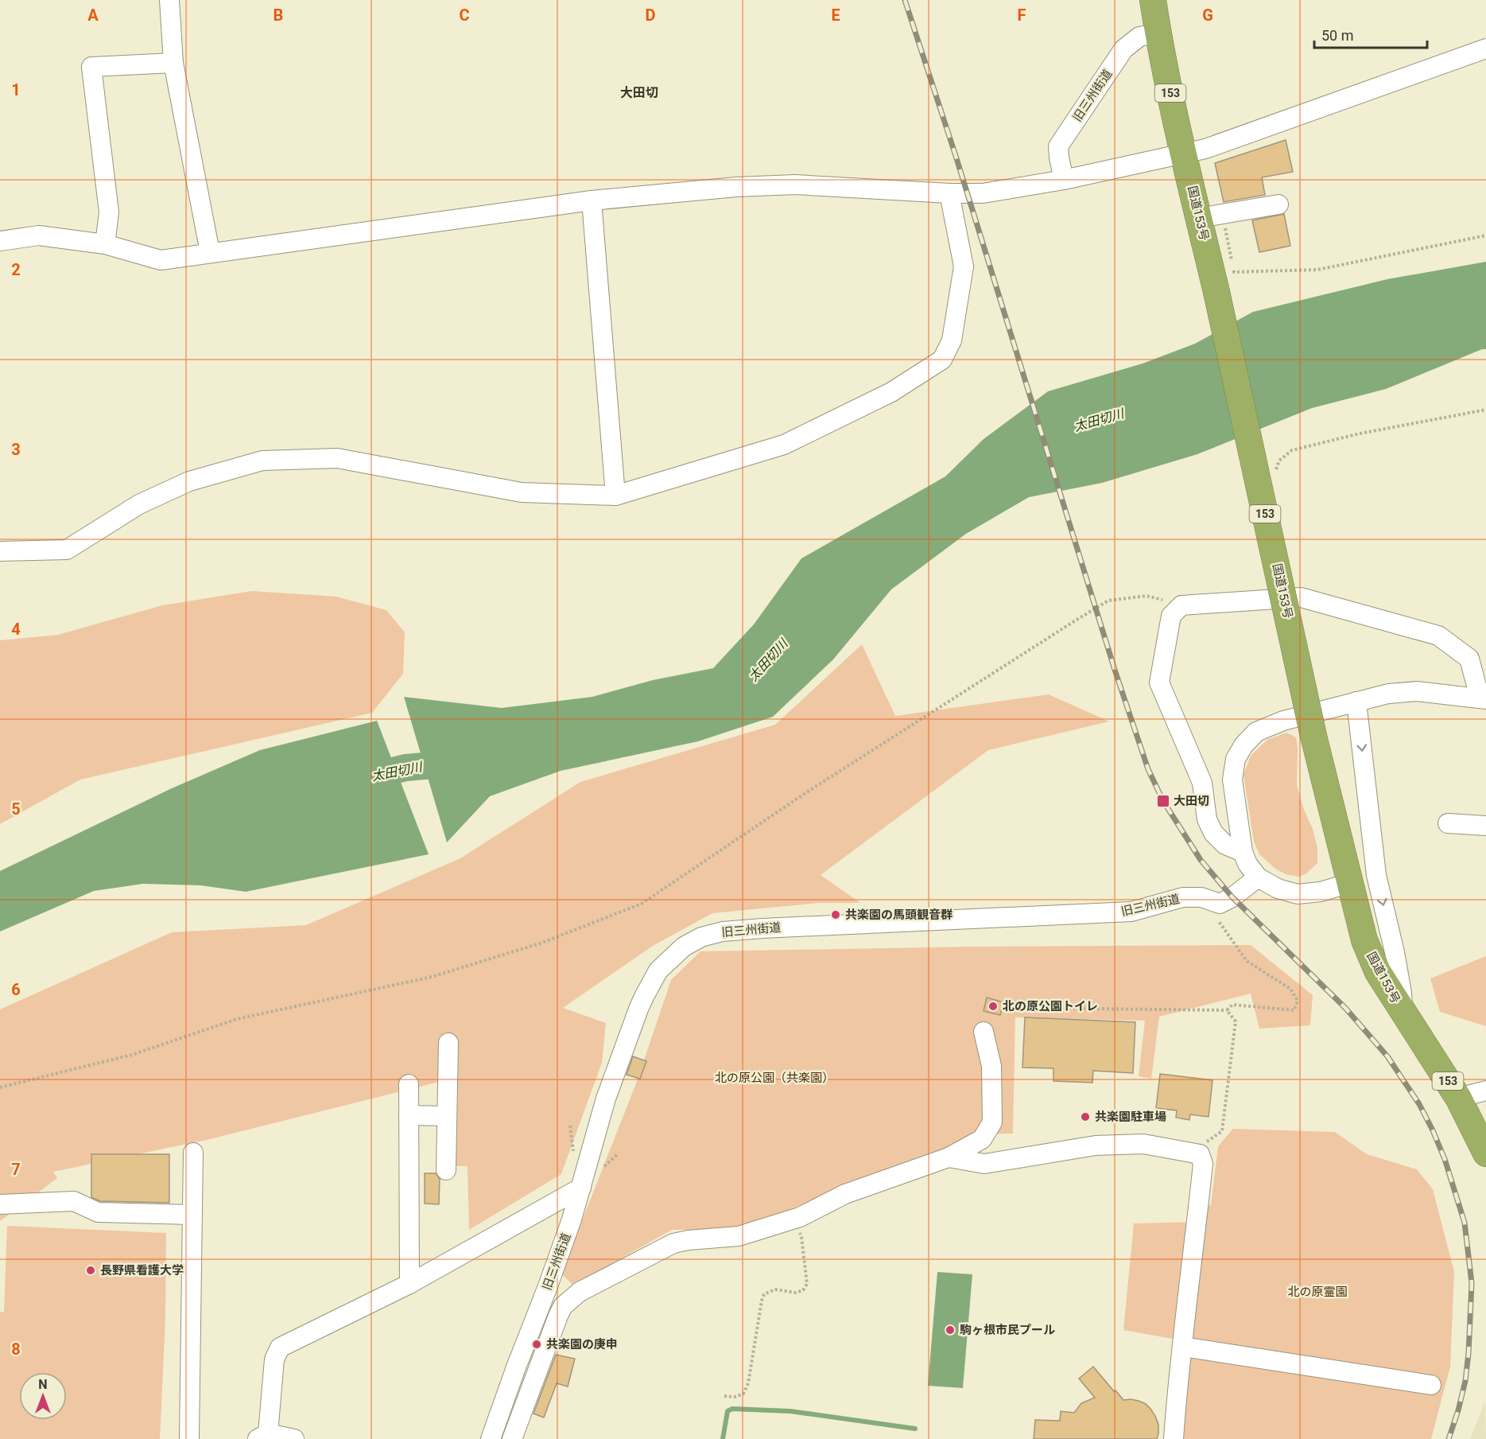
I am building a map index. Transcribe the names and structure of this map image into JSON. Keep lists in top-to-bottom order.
{
  "streets": {
    "highway": ["153", "国道153号"],
    "street": ["旧三州街道"]
  },
  "crossings": [
    ["旧三州街道", "国道153号"]
  ],
  "districts": ["大田切"],
  "water": ["太田切川"],
  "parks": ["北の原公園（共楽園）", "北の原霊園"],
  "places": {
    "transit": ["大田切"],
    "other": [
      "共楽園の馬頭観音群",
      "北の原公園トイレ",
      "共楽園駐車場",
      "長野県看護大学",
      "駒ヶ根市民プール",
      "共楽園の庚申"
    ]
  },
  "scale_bar": "50 m",
  "north": "top",
  "grid": {
    "columns": [
      "A",
      "B",
      "C",
      "D",
      "E",
      "F",
      "G"
    ],
    "rows": [
      "1",
      "2",
      "3",
      "4",
      "5",
      "6",
      "7",
      "8"
    ]
  }
}
